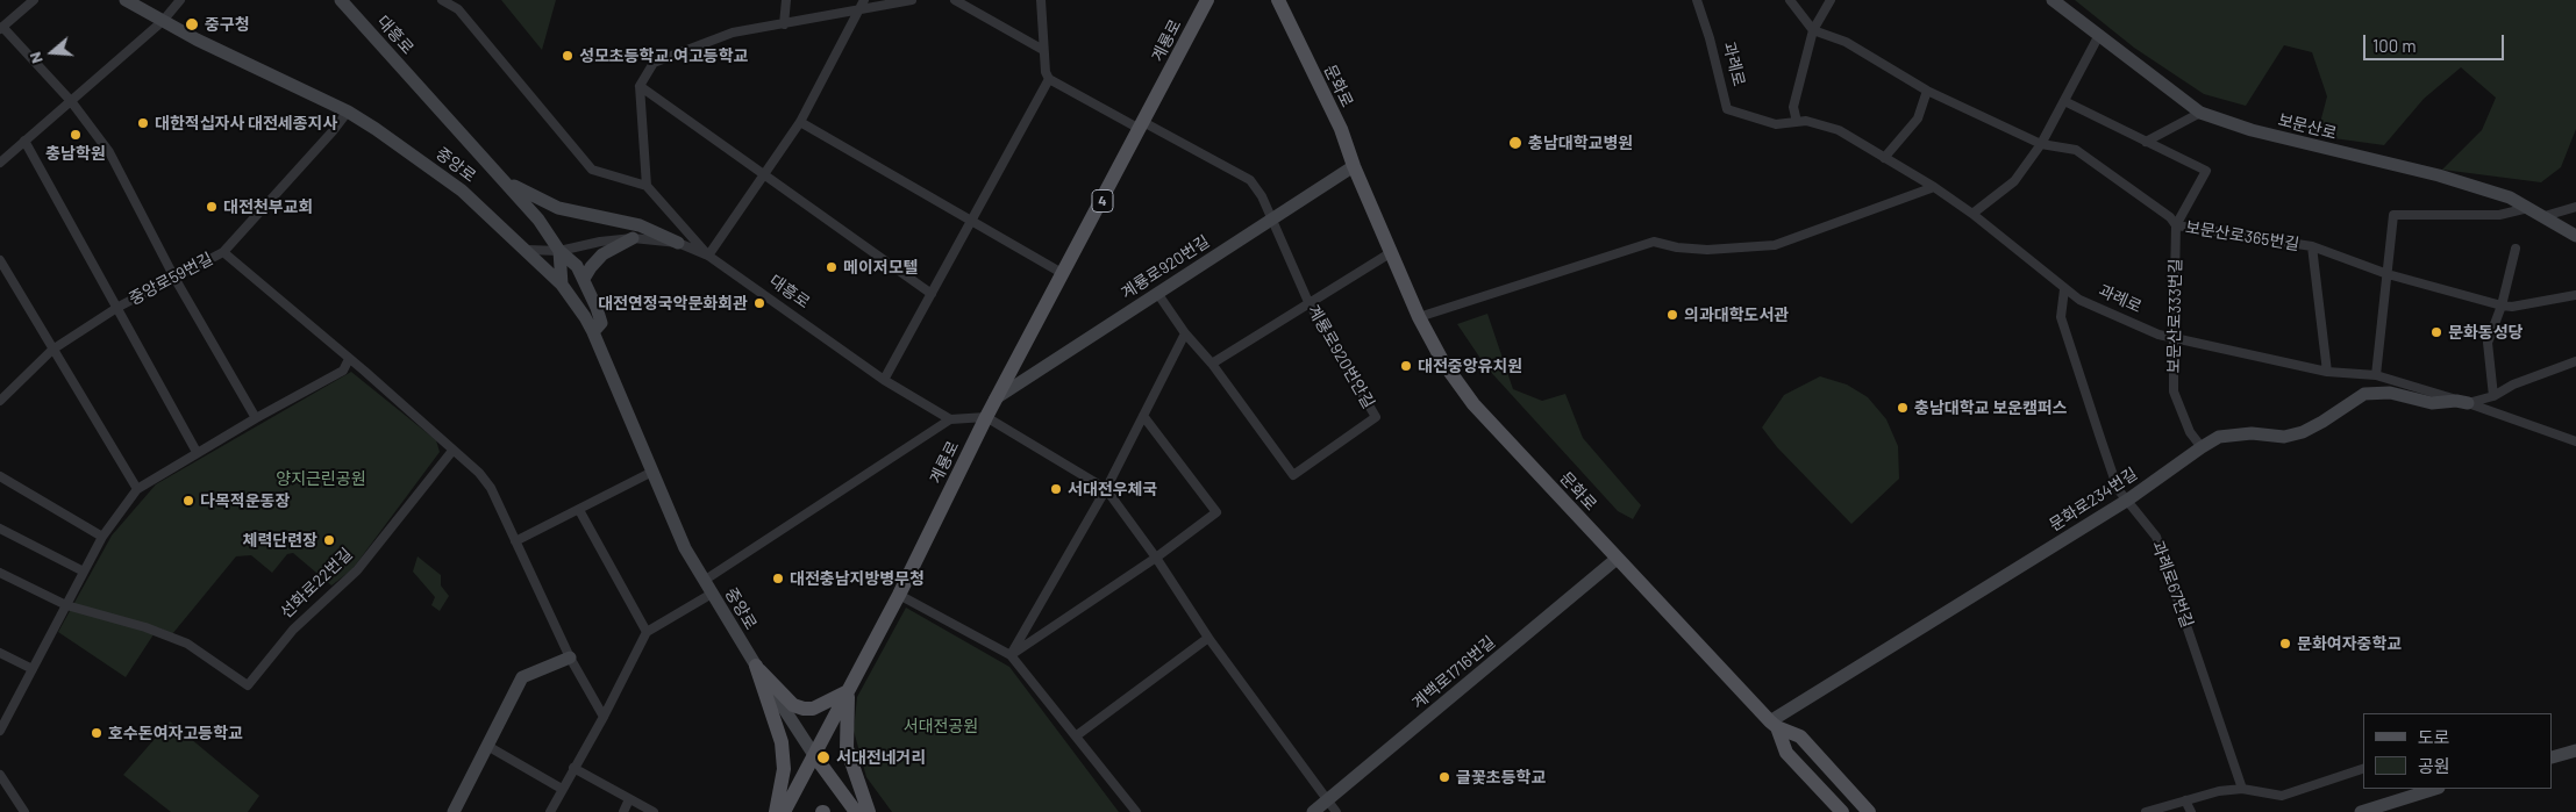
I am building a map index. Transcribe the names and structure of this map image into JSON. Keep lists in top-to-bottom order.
{
  "streets": {
    "main road": [
      "대흥로",
      "계룡로",
      "문화로",
      "보문산로",
      "중앙로",
      "4",
      "계룡로920번길",
      "문화로234번길",
      "계백로1716번길"
    ],
    "street": [
      "과례로",
      "보문산로365번길",
      "중앙로59번길",
      "보문산로333번길",
      "계룡로920번안길",
      "선화로22번길",
      "과례로67번길"
    ]
  },
  "crossings": [
    ["계룡로", "중앙로"],
    ["계룡로", "계룡로920번길"],
    ["계룡로", "계룡로920번안길"],
    ["과례로", "보문산로333번길"],
    ["과례로", "문화로234번길"],
    ["과례로", "과례로67번길"],
    ["문화로", "계룡로920번길"],
    ["문화로", "문화로234번길"],
    ["문화로", "계백로1716번길"],
    ["중앙로", "중앙로59번길"],
    ["보문산로365번길", "보문산로333번길"],
    ["계룡로920번길", "계룡로920번안길"],
    ["보문산로333번길", "문화로234번길"],
    ["문화로234번길", "과례로67번길"]
  ],
  "parks": ["양지근린공원", "서대전공원"],
  "places": [
    "중구청",
    "성모초등학교.여고등학교",
    "대한적십자사 대전세종지사",
    "충남학원",
    "충남대학교병원",
    "대전천부교회",
    "메이저모텔",
    "대전연정국악문화회관",
    "의과대학도서관",
    "문화동성당",
    "대전중앙유치원",
    "충남대학교 보운캠퍼스",
    "서대전우체국",
    "다목적운동장",
    "체력단련장",
    "대전충남지방병무청",
    "문화여자중학교",
    "호수돈여자고등학교",
    "서대전네거리",
    "글꽃초등학교"
  ],
  "legend": ["도로", "공원"],
  "scale_bar": "100 m",
  "north": "left"
}
